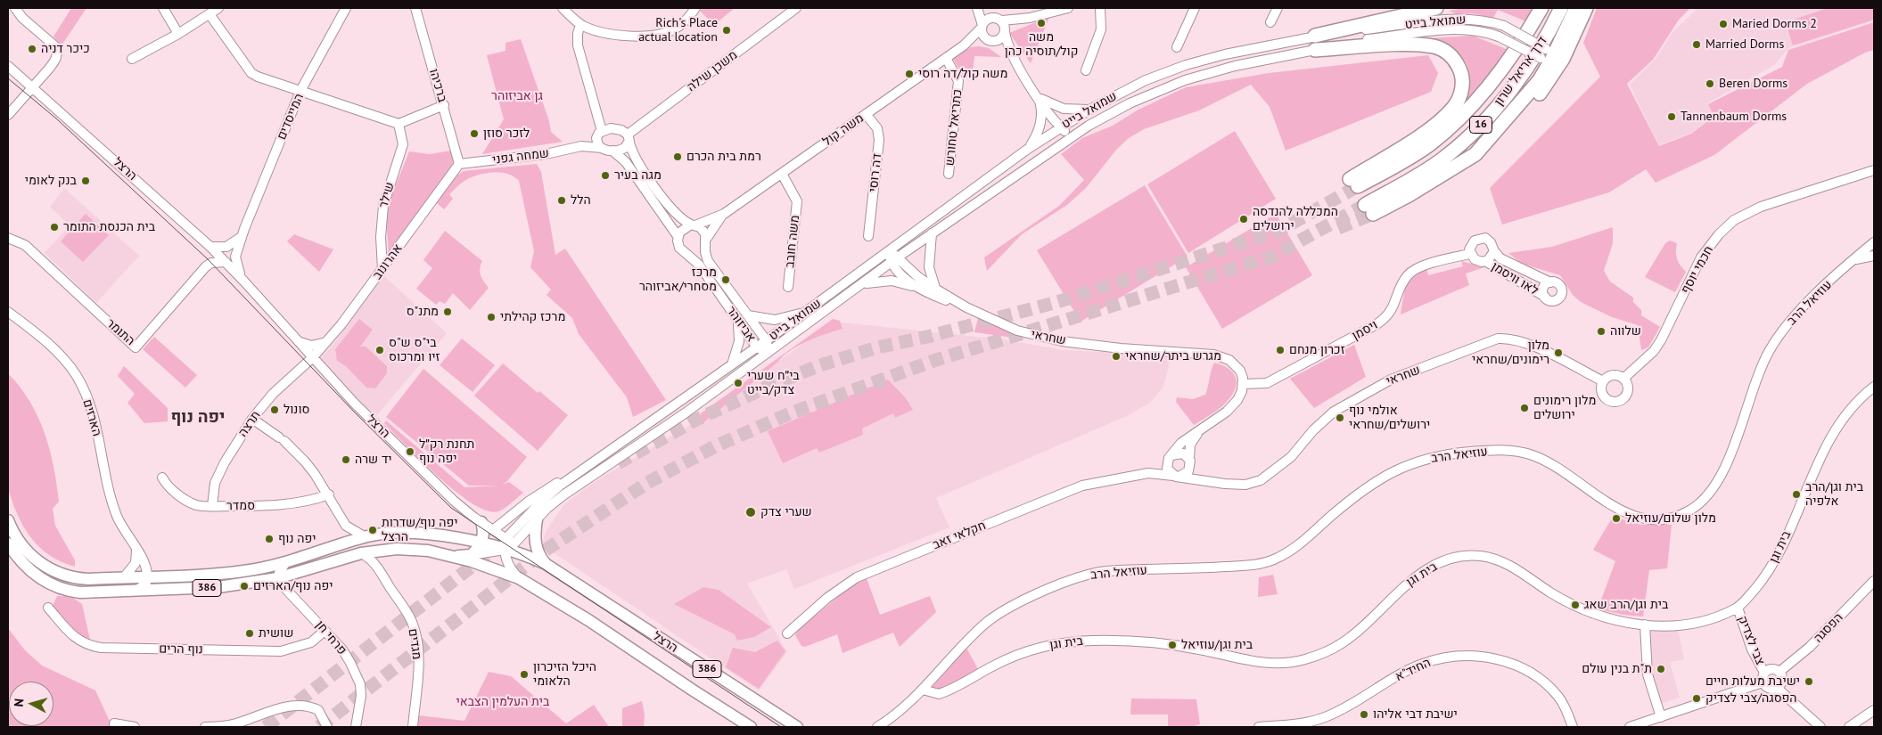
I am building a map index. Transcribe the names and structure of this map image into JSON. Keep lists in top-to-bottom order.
{
  "streets": {
    "highway": ["דרך אריאל שרון", "16"],
    "main road": ["הרצל", "386"],
    "street": [
      "שמואל בייט",
      "משכן שילה",
      "ברכיהו",
      "המייסדים",
      "כתריאל טחורש",
      "משה קול",
      "שמחה גפני",
      "דה רוסי",
      "שילר",
      "משה חובב",
      "אהרונוב",
      "חכמי יוסף",
      "לאו וויסמן",
      "עוזיאל הרב",
      "אביזוהר",
      "ויסמן",
      "התומר",
      "שחראי",
      "הארזים",
      "תרצה",
      "סמדר",
      "חקלאי זאב",
      "בית וגן",
      "הפסגה",
      "פרחי חן",
      "צבי לצדיק",
      "מגדים",
      "נוף הרים",
      "החיד\"א"
    ]
  },
  "crossings": [
    ["שמואל בייט", "דרך אריאל שרון"],
    ["שמואל בייט", "אביזוהר"],
    ["שמואל בייט", "שחראי"],
    ["שמואל בייט", "386"],
    ["משכן שילה", "שמחה גפני"],
    ["משכן שילה", "אביזוהר"],
    ["ברכיהו", "שמחה גפני"],
    ["ברכיהו", "אהרונוב"],
    ["המייסדים", "הרצל"],
    ["כתריאל טחורש", "משה קול"],
    ["משה קול", "דה רוסי"],
    ["משה קול", "משה חובב"],
    ["משה קול", "אביזוהר"],
    ["שמחה גפני", "אהרונוב"],
    ["שמחה גפני", "אביזוהר"],
    ["הרצל", "אהרונוב"],
    ["הרצל", "התומר"],
    ["הרצל", "תרצה"],
    ["הרצל", "386"],
    ["שילר", "אהרונוב"],
    ["אהרונוב", "תרצה"],
    ["חכמי יוסף", "שחראי"],
    ["לאו וויסמן", "ויסמן"],
    ["עוזיאל הרב", "בית וגן"],
    ["ויסמן", "שחראי"],
    ["שחראי", "חקלאי זאב"],
    ["הארזים", "386"],
    ["תרצה", "סמדר"],
    ["בית וגן", "צבי לצדיק"],
    ["386", "פרחי חן"],
    ["386", "מגדים"],
    ["הפסגה", "צבי לצדיק"],
    ["פרחי חן", "נוף הרים"]
  ],
  "districts": ["יפה נוף"],
  "parks": ["גן אביזוהר", "בית העלמין הצבאי"],
  "places": [
    "משה קול/תוסיה כהן",
    "Maried Dorms 2",
    "Rich's Place actual location",
    "Married Dorms",
    "כיכר דניה",
    "משה קול/דה רוסי",
    "Beren Dorms",
    "Tannenbaum Dorms",
    "לזכר סוזן",
    "רמת בית הכרם",
    "מגה בעיר",
    "בנק לאומי",
    "הלל",
    "המכללה להנדסה ירושלים",
    "בית הכנסת התומר",
    "מרכז מסחרי/אביזוהר",
    "מתנ\"ס",
    "מרכז קהילתי",
    "שלווה",
    "בי\"ס ש\"ס זיו ומרכוס",
    "זכרון מנחם",
    "מלון רימונים/שחראי",
    "מגרש ביתר/שחראי",
    "בי״ח שערי צדק/בייט",
    "מלון רימונים ירושלים",
    "סונול",
    "אולמי נוף ירושלים/שחראי",
    "תחנת רק״ל יפה נוף",
    "יד שרה",
    "בית וגן/הרב אלפיה",
    "שערי צדק",
    "מלון שלום/עוזיאל",
    "יפה נוף/שדרות הרצל",
    "יפה נוף",
    "יפה נוף/הארזים",
    "בית וגן/הרב שאג",
    "שושית",
    "בית וגן/עוזיאל",
    "ת\"ת בנין עולם",
    "היכל הזיכרון הלאומי",
    "ישיבת מעלות חיים",
    "הפסגה/צבי לצדיק",
    "ישיבת דבי אליהו"
  ],
  "north": "left"
}
